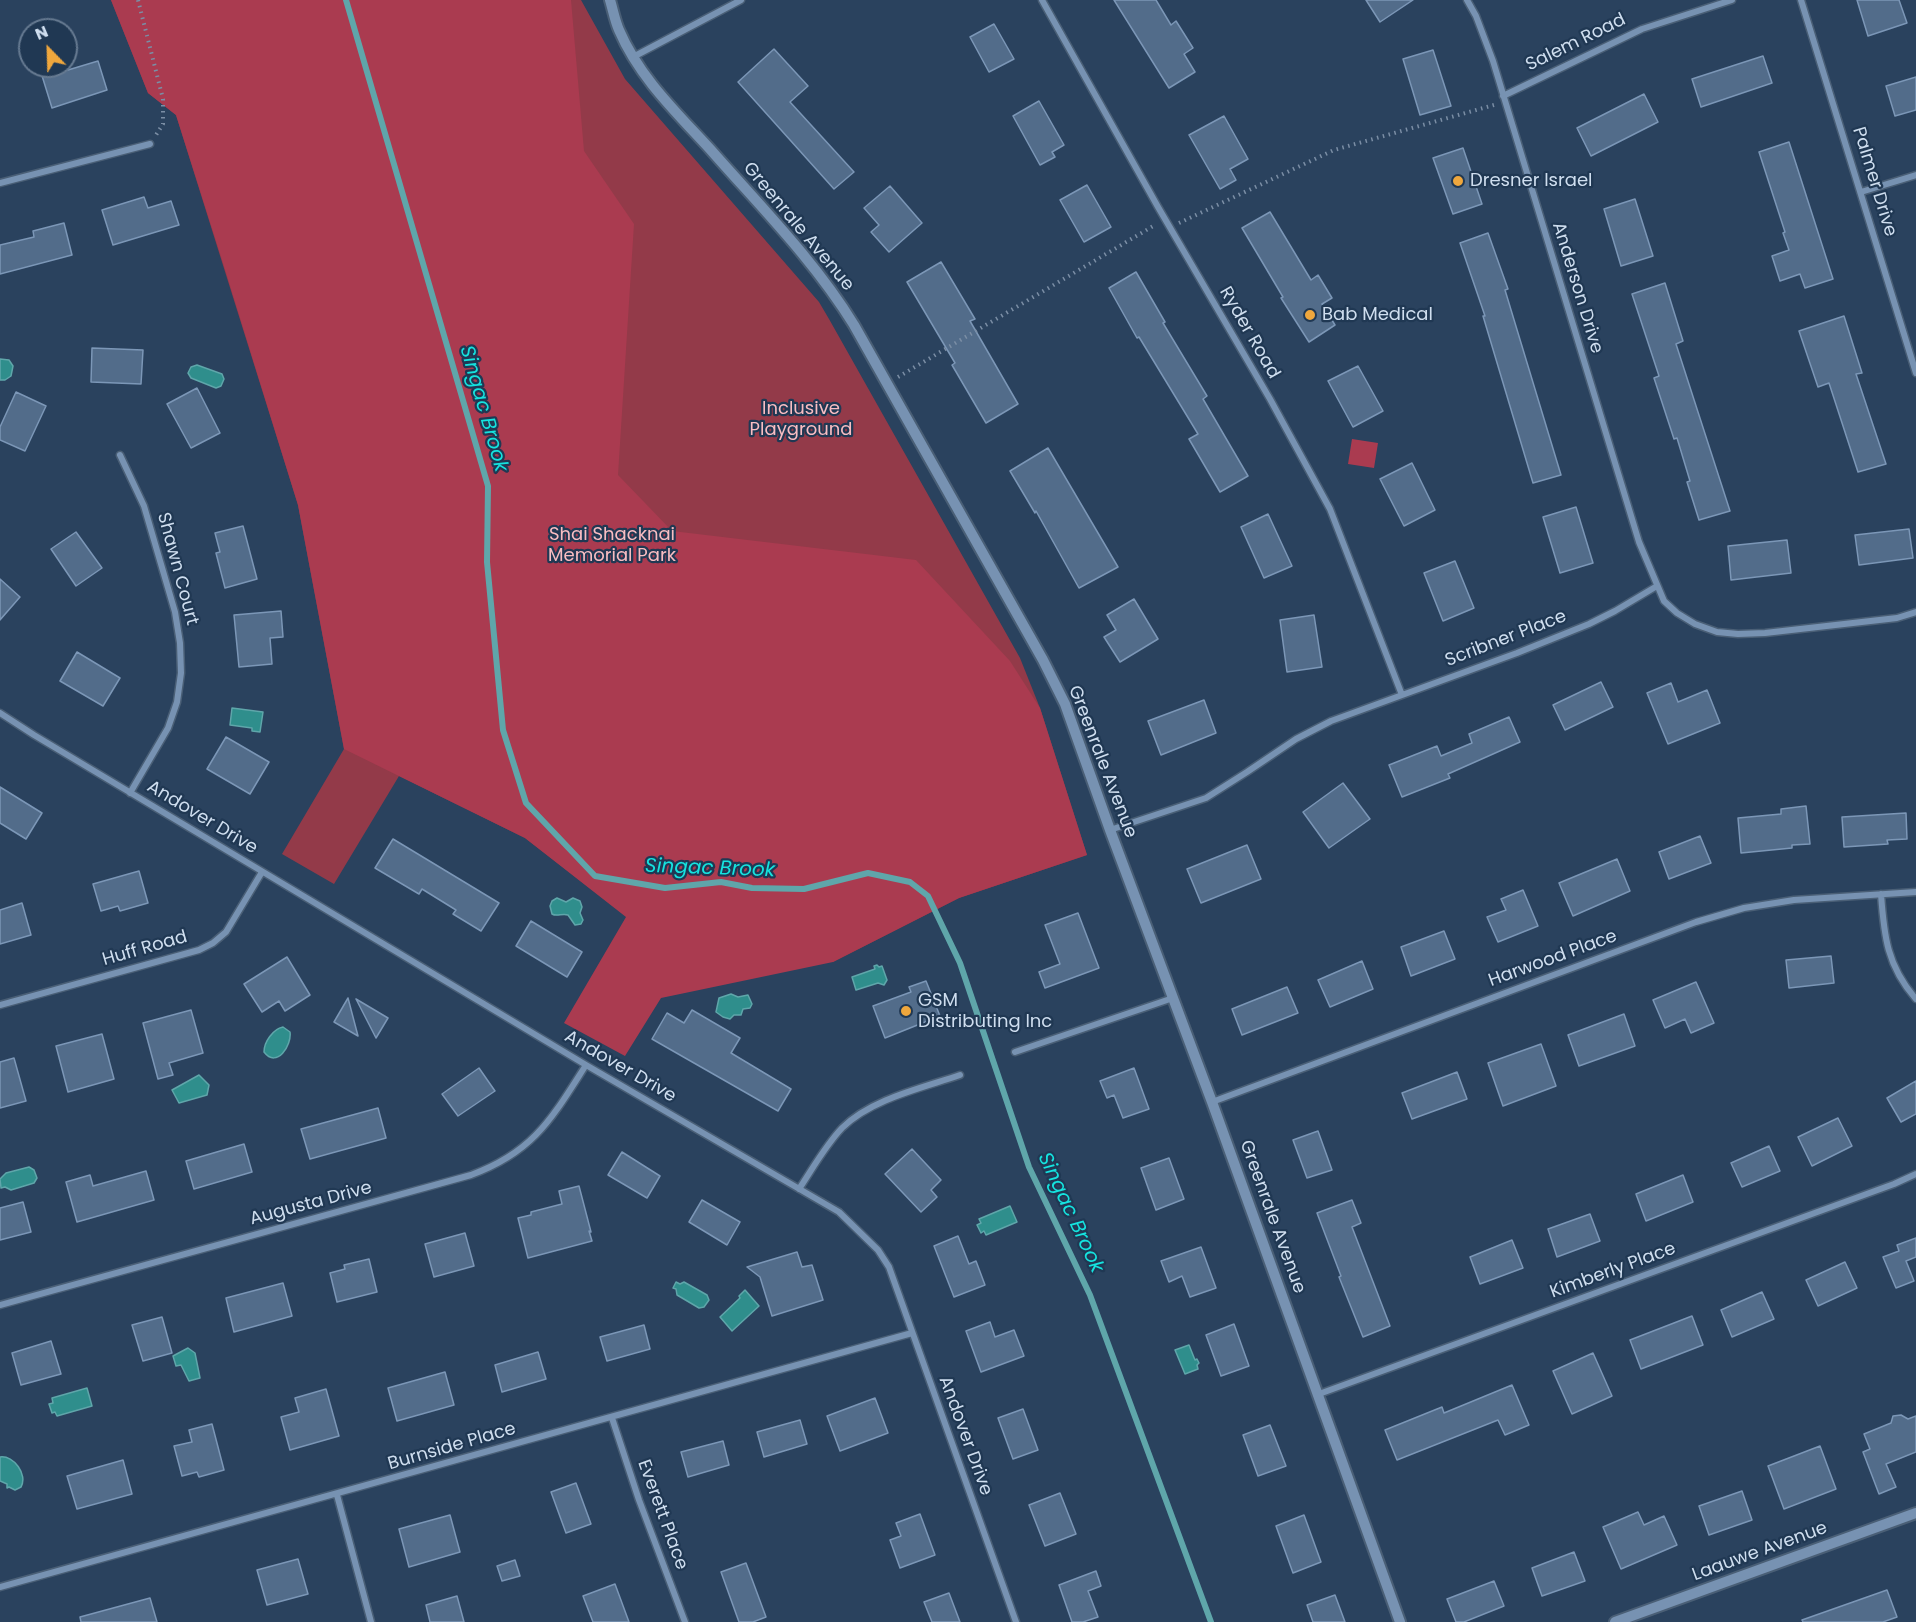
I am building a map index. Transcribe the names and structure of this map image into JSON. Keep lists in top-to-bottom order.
{
  "streets": {
    "street": [
      "Salem Road",
      "Palmer Drive",
      "Greenrale Avenue",
      "Anderson Drive",
      "Ryder Road",
      "Shawn Court",
      "Scribner Place",
      "Andover Drive",
      "Huff Road",
      "Harwood Place",
      "Augusta Drive",
      "Kimberly Place",
      "Burnside Place",
      "Everett Place",
      "Laauwe Avenue"
    ]
  },
  "crossings": [
    ["Salem Road", "Anderson Drive"],
    ["Greenrale Avenue", "Scribner Place"],
    ["Greenrale Avenue", "Harwood Place"],
    ["Greenrale Avenue", "Kimberly Place"],
    ["Anderson Drive", "Scribner Place"],
    ["Ryder Road", "Scribner Place"],
    ["Shawn Court", "Andover Drive"],
    ["Andover Drive", "Huff Road"],
    ["Andover Drive", "Augusta Drive"],
    ["Andover Drive", "Burnside Place"],
    ["Burnside Place", "Everett Place"]
  ],
  "water": ["Singac Brook"],
  "parks": ["Inclusive Playground", "Shai Shacknai Memorial Park"],
  "places": ["Dresner Israel", "Bab Medical", "GSM Distributing Inc"],
  "north": "top left"
}
